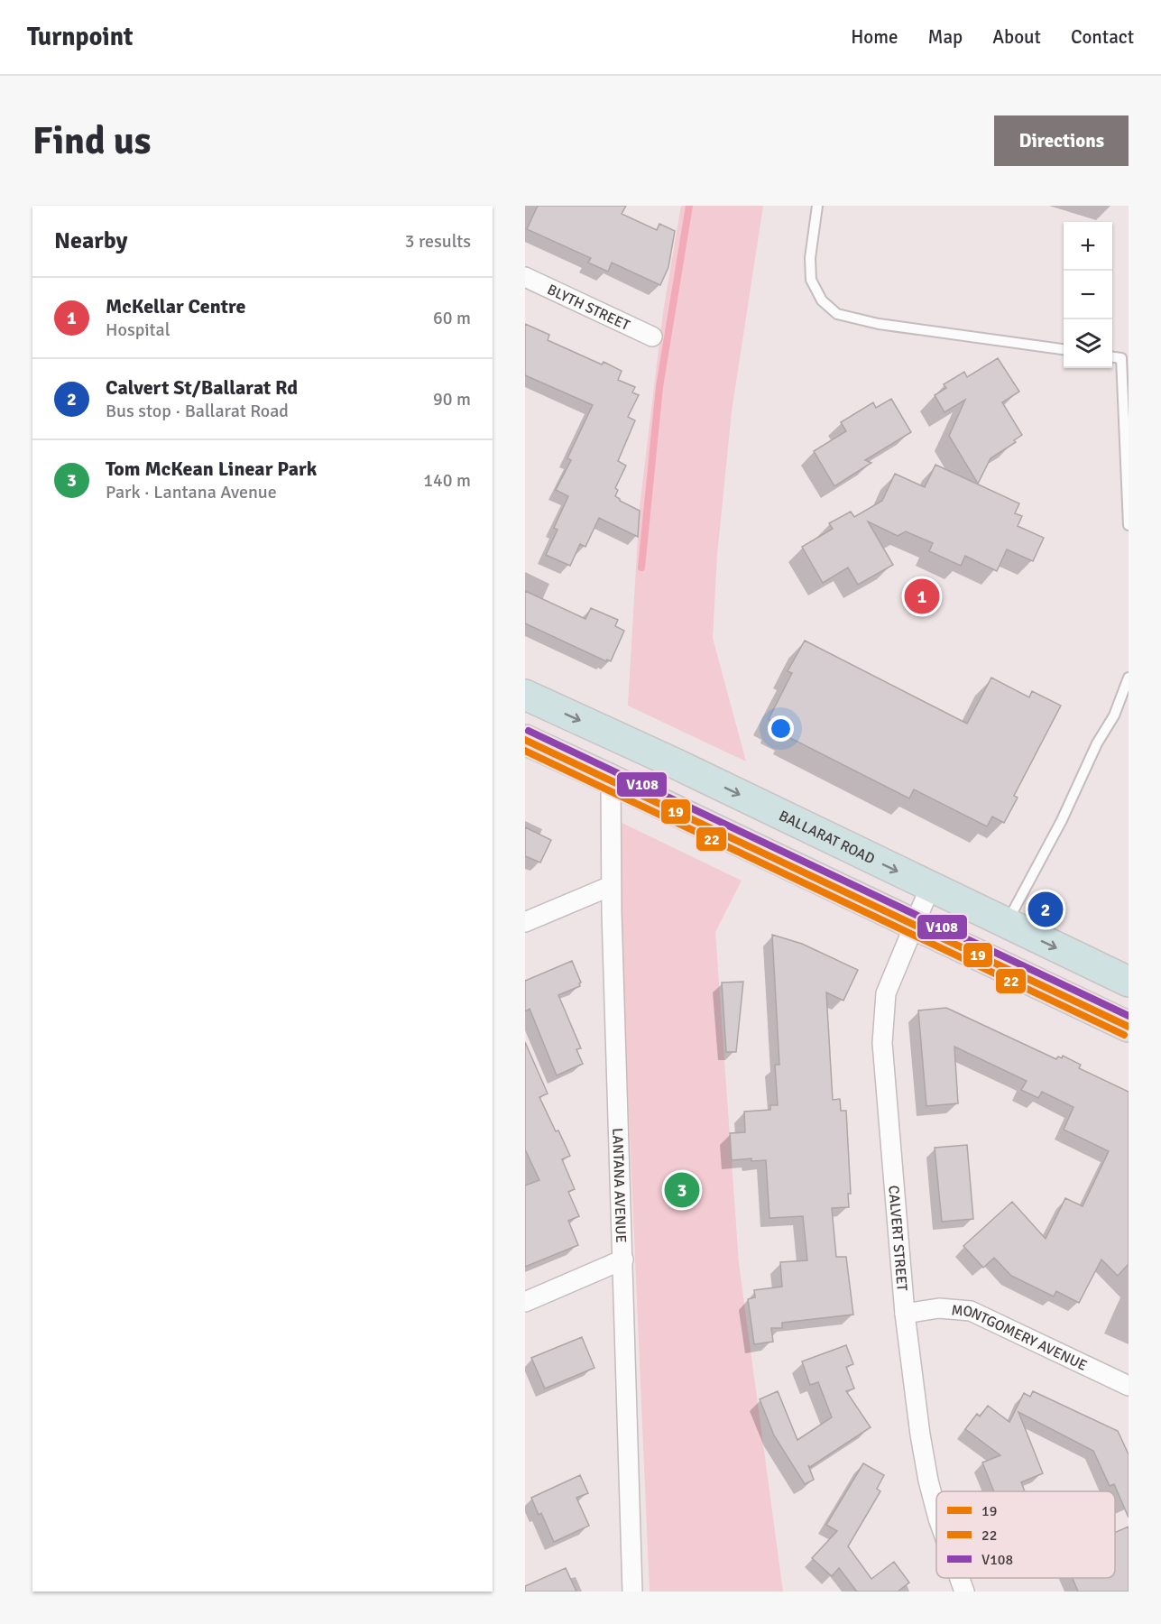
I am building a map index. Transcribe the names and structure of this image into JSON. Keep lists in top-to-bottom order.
{
  "streets": {
    "highway": ["BALLARAT ROAD"],
    "street": [
      "BLYTH STREET",
      "LANTANA AVENUE",
      "CALVERT STREET",
      "MONTGOMERY AVENUE"
    ]
  },
  "crossings": [
    ["BALLARAT ROAD", "CALVERT STREET"],
    ["CALVERT STREET", "MONTGOMERY AVENUE"]
  ],
  "lines": ["transit line V108", "transit line 19", "transit line 22"],
  "legend": ["19", "22", "V108"],
  "page": {
    "header": "Turnpoint",
    "nav": [
      "Home",
      "Map",
      "About",
      "Contact"
    ],
    "buttons": "Directions",
    "title": "Find us",
    "heading": ["Nearby", "3 results"],
    "map_buttons": ["+", "−"],
    "list": [
      {
        "mark": "1",
        "name": "McKellar Centre",
        "note": "Hospital",
        "value": "60 m"
      },
      {
        "mark": "2",
        "name": "Calvert St/Ballarat Rd",
        "note": "Bus stop · Ballarat Road",
        "value": "90 m"
      },
      {
        "mark": "3",
        "name": "Tom McKean Linear Park",
        "note": "Park · Lantana Avenue",
        "value": "140 m"
      }
    ],
    "pins": ["1", "2", "3"]
  }
}
